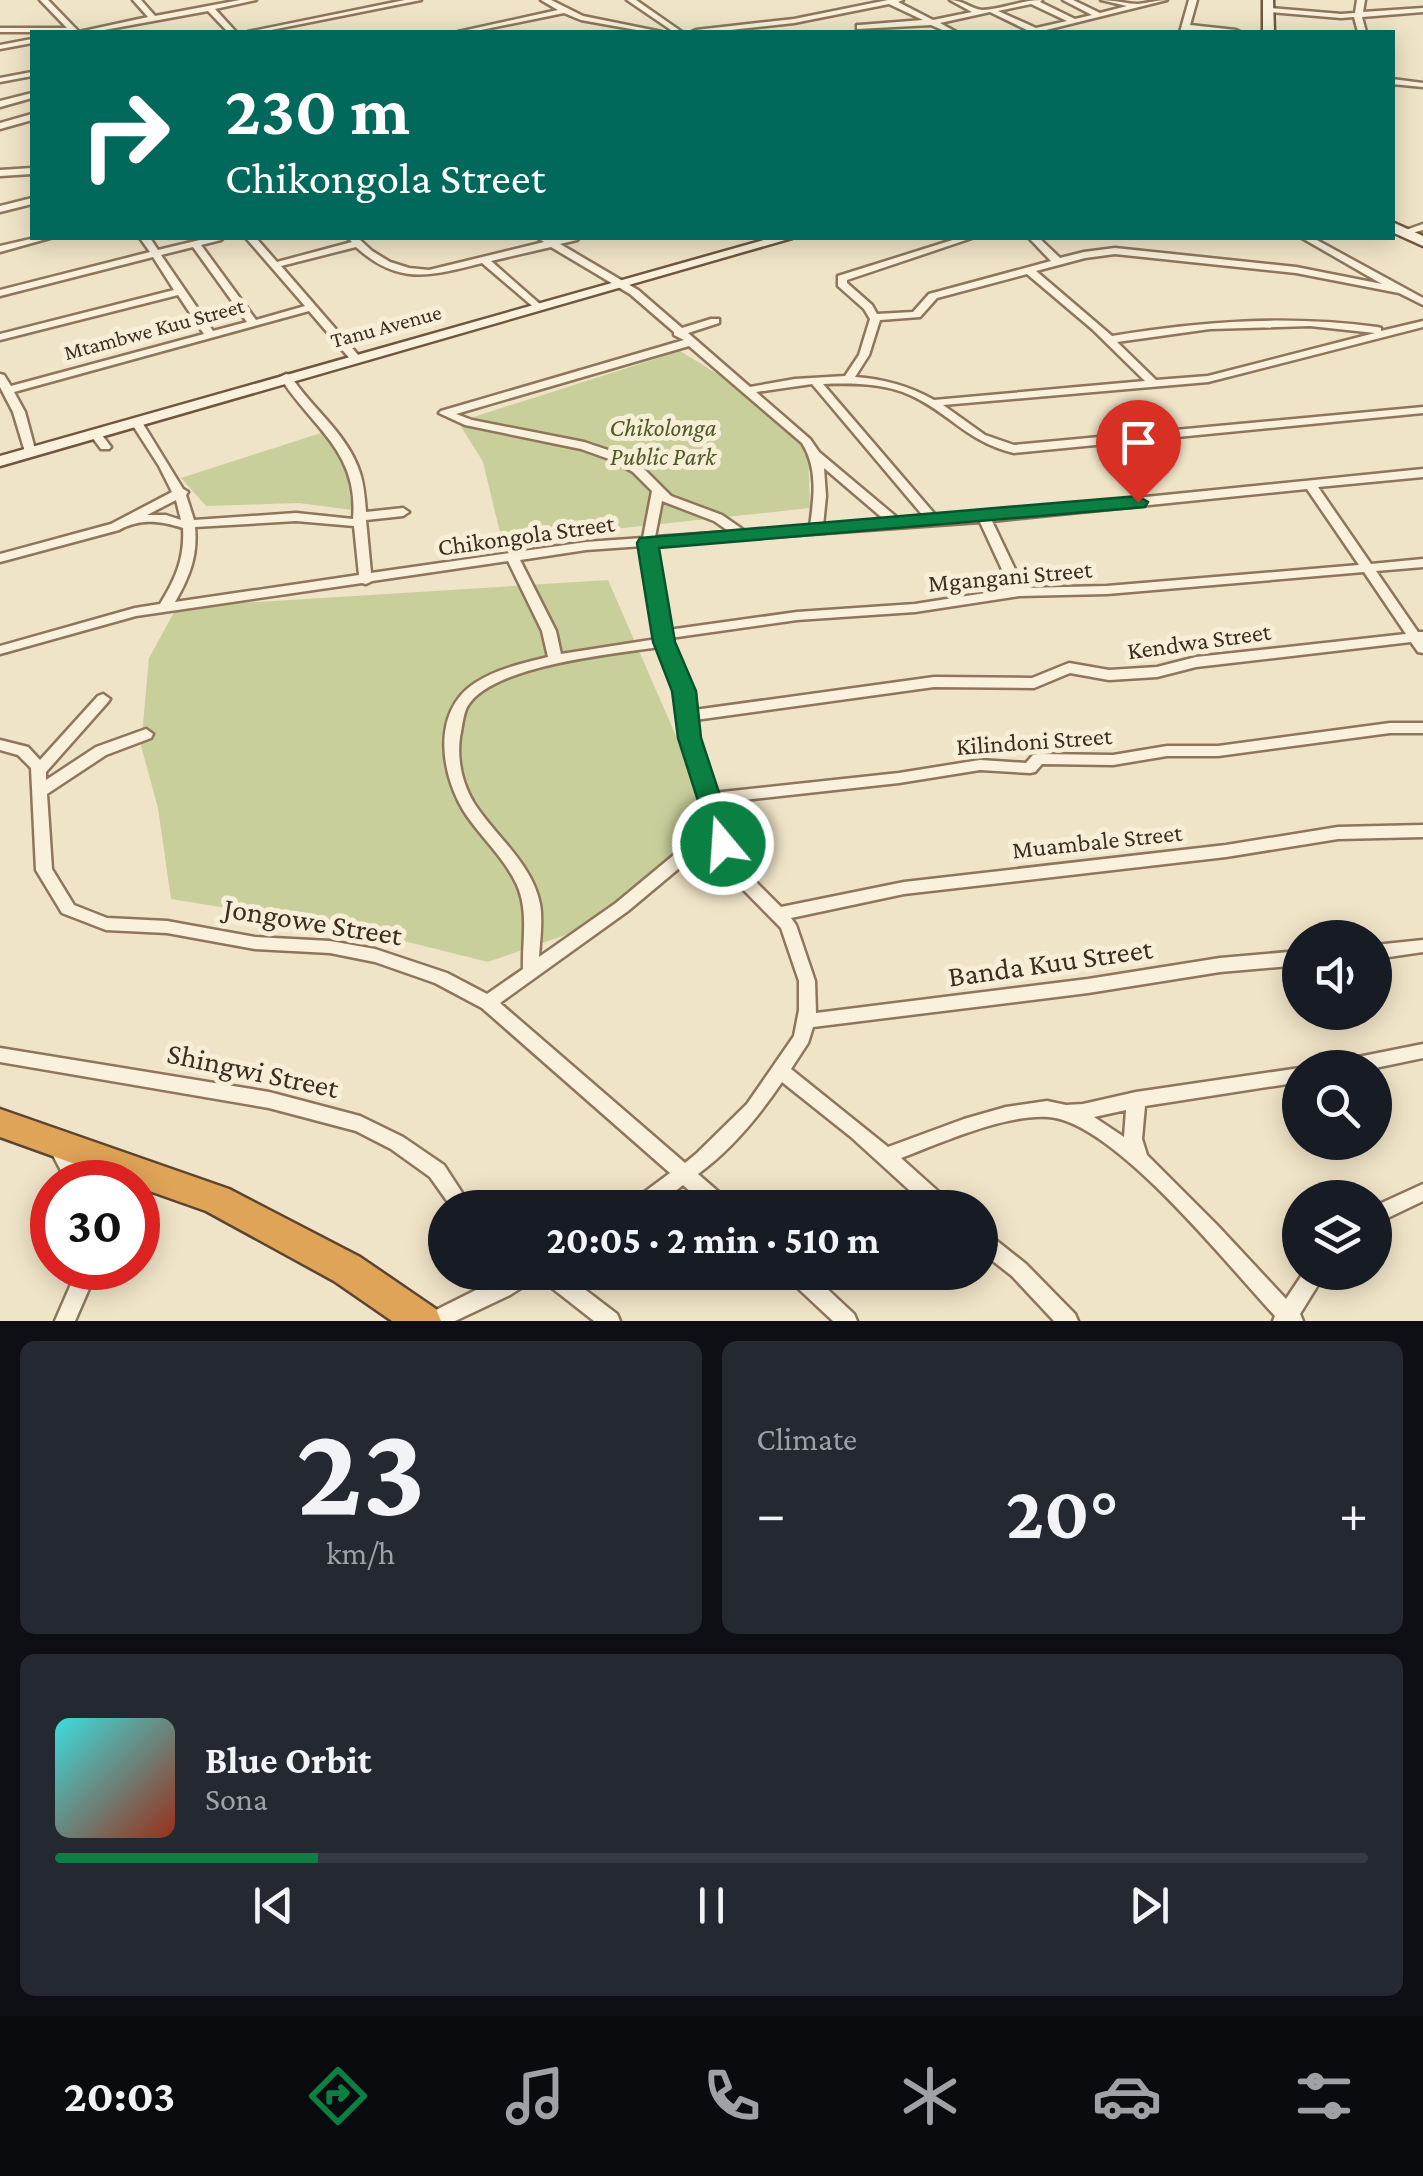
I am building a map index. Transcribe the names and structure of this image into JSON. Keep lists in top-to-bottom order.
{
  "streets": {
    "street": [
      "Tanu Avenue",
      "Mtambwe Kuu Street",
      "Chikongola Street",
      "Mgangani Street",
      "Kendwa Street",
      "Kilindoni Street",
      "Muambale Street",
      "Jongowe Street",
      "Banda Kuu Street",
      "Shingwi Street"
    ]
  },
  "parks": ["Chikolonga Public Park"],
  "page": {
    "turn": ["230 m", "Chikongola Street"],
    "limit": "30",
    "trip": "20:05 · 2 min · 510 m",
    "tile": [
      ["23", "km/h"],
      "Climate"
    ],
    "heat": ["−", "20°", "+"],
    "song": ["Blue Orbit", "Sona"],
    "tabs": "20:03"
  }
}
